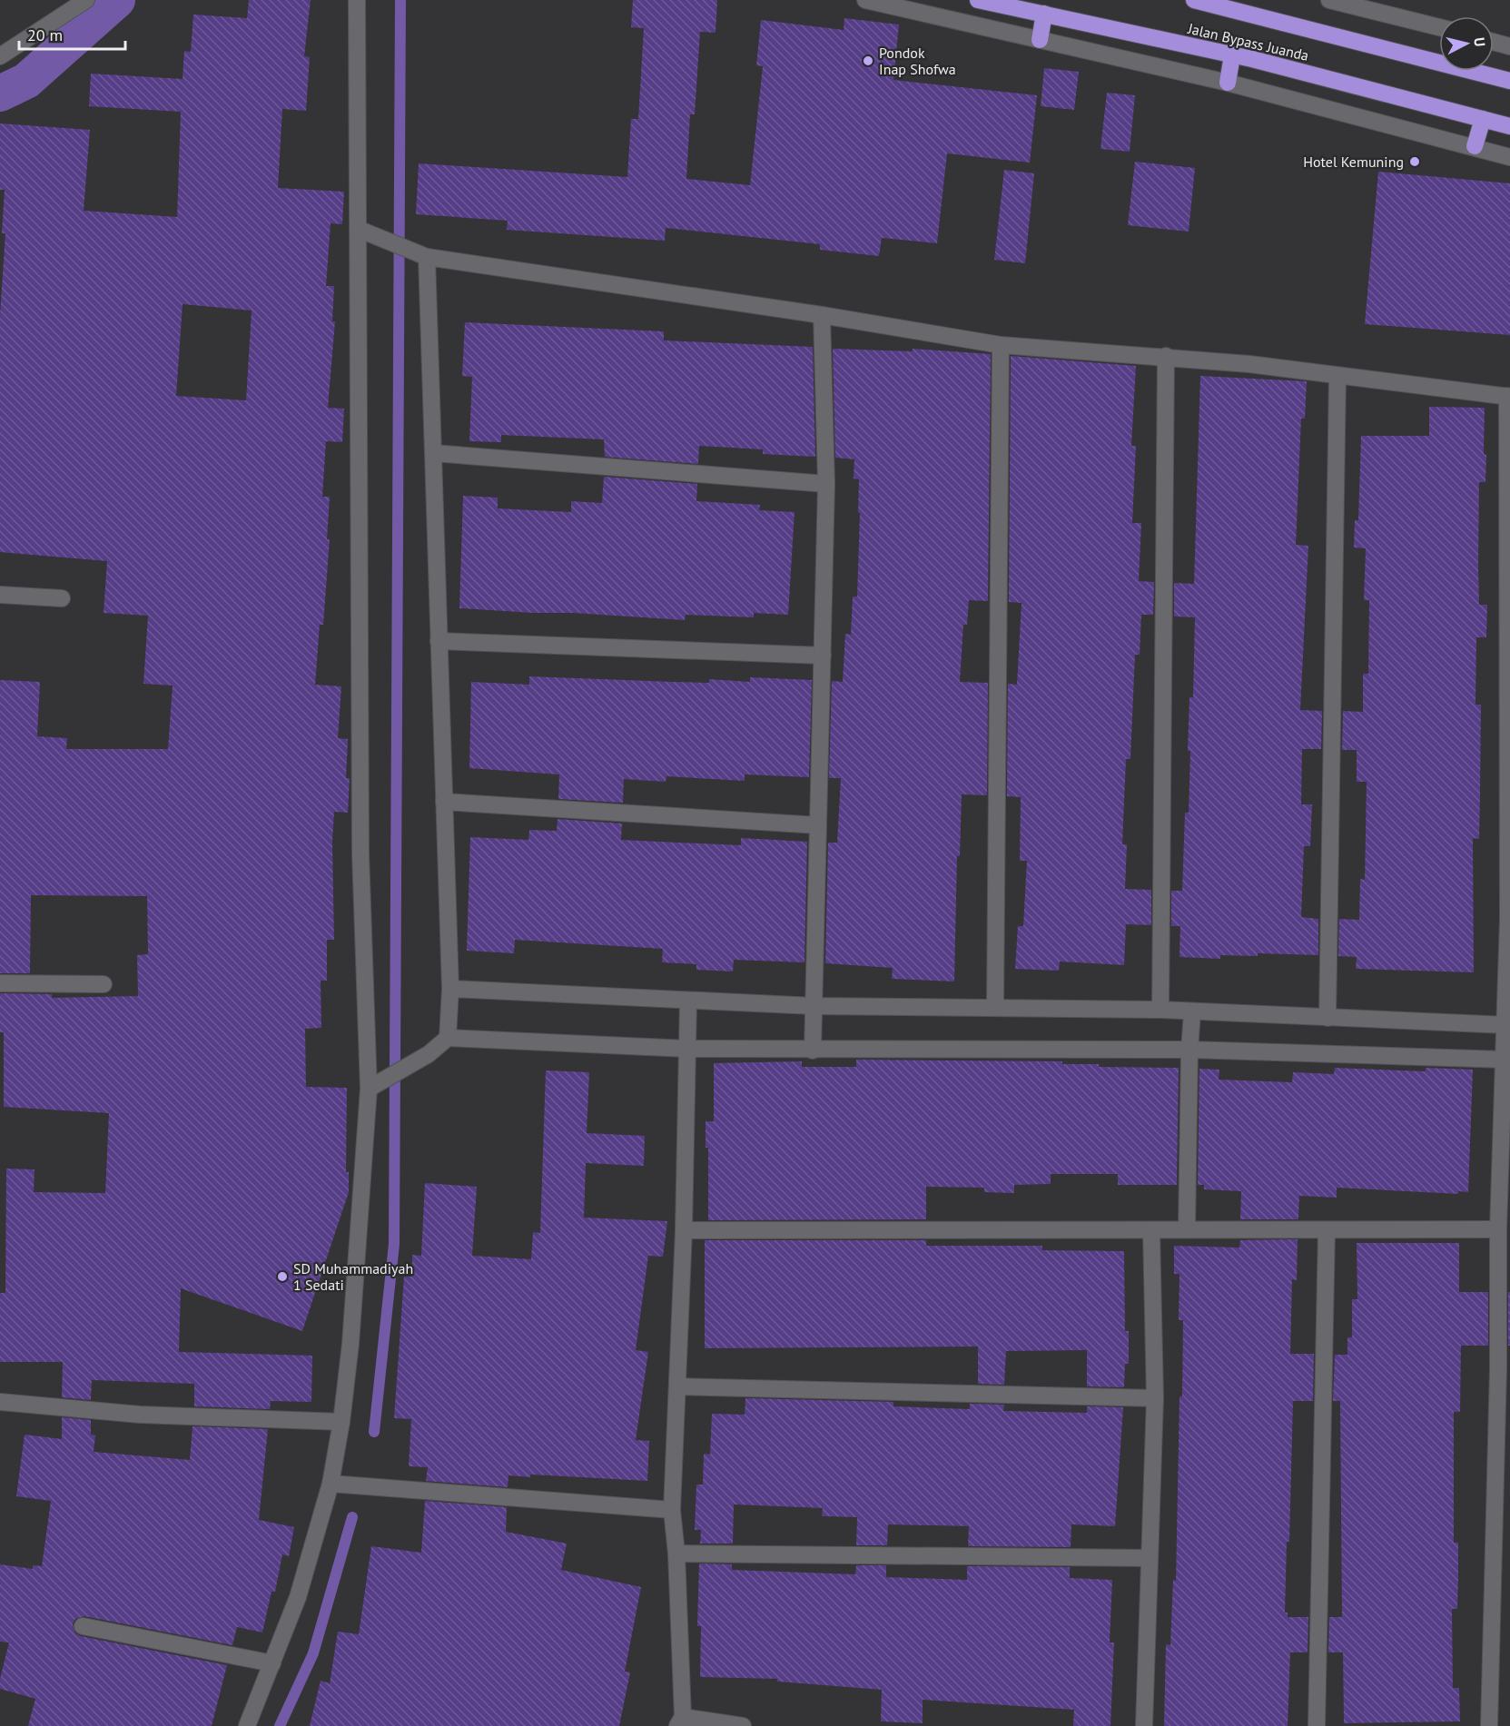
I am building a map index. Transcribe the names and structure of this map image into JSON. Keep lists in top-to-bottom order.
{
  "streets": {
    "highway": ["Jalan Bypass Juanda"]
  },
  "places": ["Pondok Inap Shofwa", "Hotel Kemuning", "SD Muhammadiyah 1 Sedati"],
  "scale_bar": "20 m",
  "north": "right"
}
